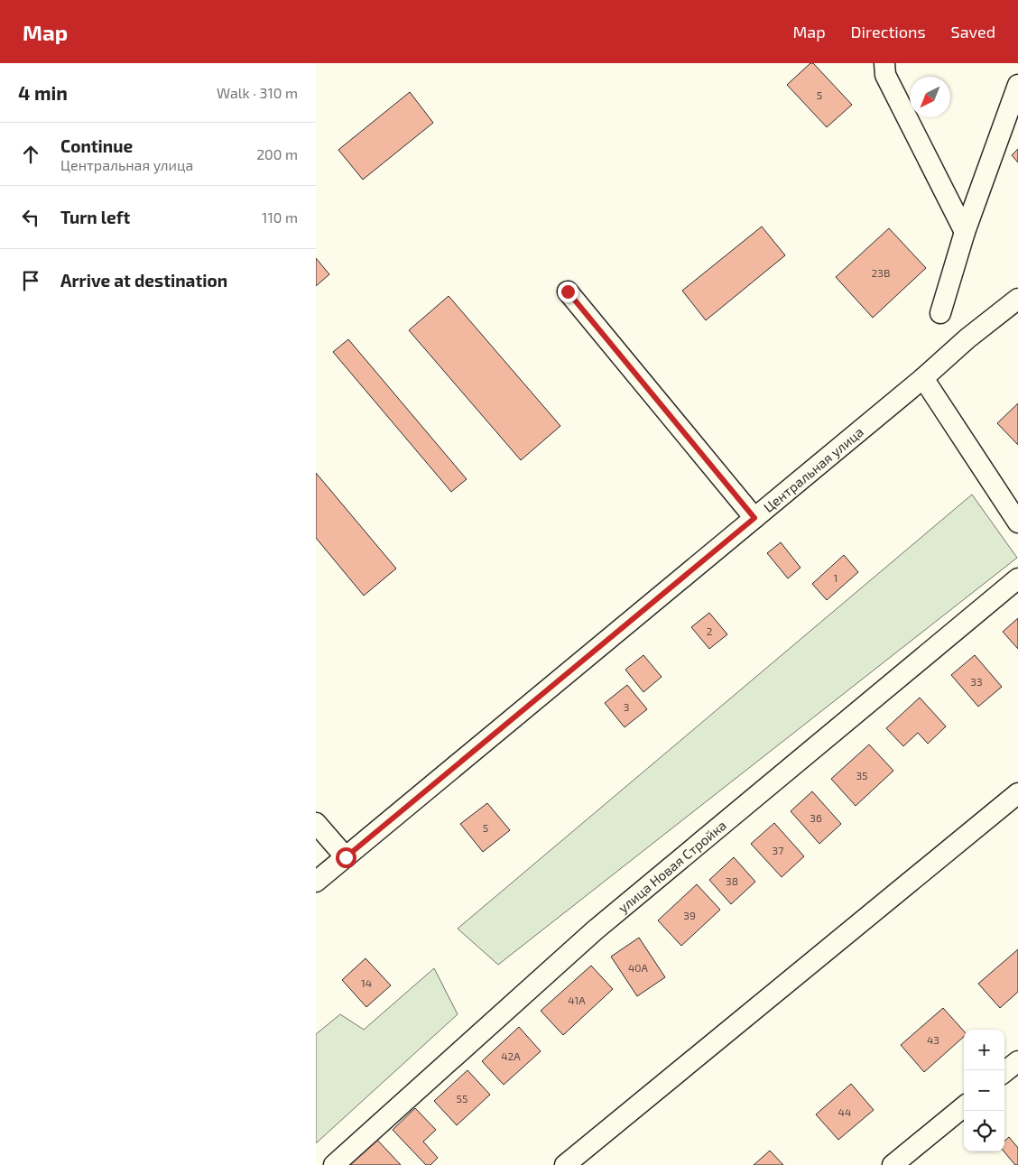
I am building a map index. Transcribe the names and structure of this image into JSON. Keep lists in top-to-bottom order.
{
  "streets": {
    "street": ["Центральная улица", "улица Новая Стройка"]
  },
  "house_numbers": [
    "5",
    "23В",
    "1",
    "2",
    "33",
    "3",
    "35",
    "36",
    "5",
    "37",
    "38",
    "39",
    "40А",
    "14",
    "41А",
    "43",
    "42А",
    "55",
    "44"
  ],
  "north": "bottom left",
  "page": {
    "header": "Map",
    "nav": ["Map", "Directions", "Saved"],
    "heading": ["4 min", "Walk · 310 m"],
    "list": [
      ["Continue", "Центральная улица", "200 m"],
      ["Turn left", "110 m"],
      "Arrive at destination"
    ],
    "map_buttons": ["+", "−"]
  }
}
